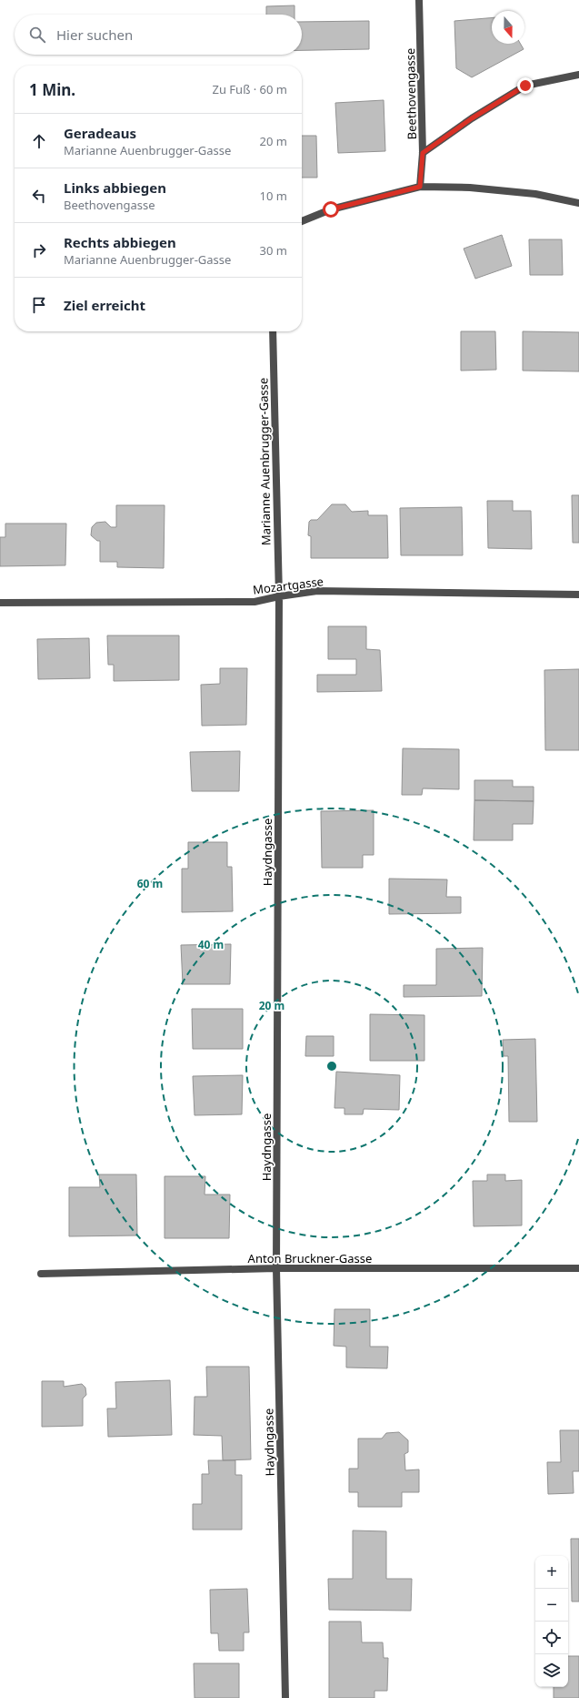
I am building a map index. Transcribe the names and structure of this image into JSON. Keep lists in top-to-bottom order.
{
  "streets": {
    "street": [
      "Beethovengasse",
      "Marianne Auenbrugger-Gasse",
      "Mozartgasse",
      "Haydngasse",
      "Anton Bruckner-Gasse"
    ]
  },
  "crossings": [
    ["Marianne Auenbrugger-Gasse", "Mozartgasse"],
    ["Marianne Auenbrugger-Gasse", "Haydngasse"],
    ["Mozartgasse", "Haydngasse"],
    ["Haydngasse", "Anton Bruckner-Gasse"]
  ],
  "north": "bottom",
  "page": {
    "search": "Hier suchen",
    "heading": ["1 Min.", "Zu Fuß · 60 m"],
    "list": [
      ["Geradeaus", "Marianne Auenbrugger-Gasse", "20 m"],
      ["Links abbiegen", "Beethovengasse", "10 m"],
      ["Rechts abbiegen", "Marianne Auenbrugger-Gasse", "30 m"],
      "Ziel erreicht"
    ],
    "map_buttons": ["+", "−"]
  },
  "rings": ["60 m", "40 m", "20 m"]
}
